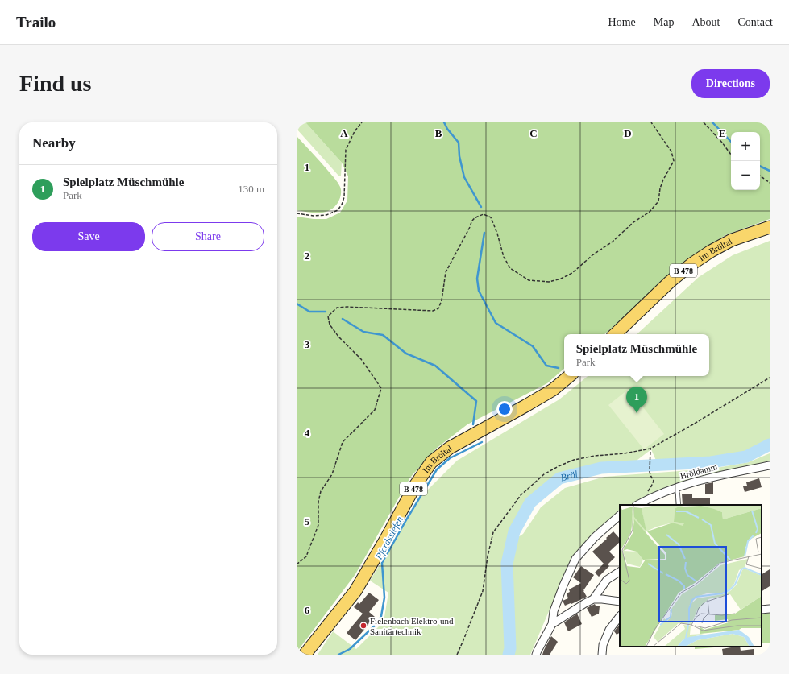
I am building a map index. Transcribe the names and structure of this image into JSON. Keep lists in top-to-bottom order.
{
  "streets": {
    "main road": ["Im Bröltal", "B 478"],
    "street": ["Bröldamm"]
  },
  "water": ["Bröl", "Pferdssiefen"],
  "places": ["Fielenbach Elektro-und Sanitärtechnik"],
  "page": {
    "header": "Trailo",
    "nav": [
      "Home",
      "Map",
      "About",
      "Contact"
    ],
    "buttons": [
      "Directions",
      ["Save", "Share"]
    ],
    "title": "Find us",
    "heading": "Nearby",
    "map_buttons": ["+", "−"],
    "list": [
      {
        "mark": "1",
        "name": "Spielplatz Müschmühle",
        "note": "Park",
        "value": "130 m"
      }
    ],
    "popup": ["Spielplatz Müschmühle", "Park"],
    "pins": "1"
  },
  "grid": {
    "columns": [
      "A",
      "B",
      "C",
      "D",
      "E"
    ],
    "rows": [
      "1",
      "2",
      "3",
      "4",
      "5",
      "6"
    ]
  }
}
